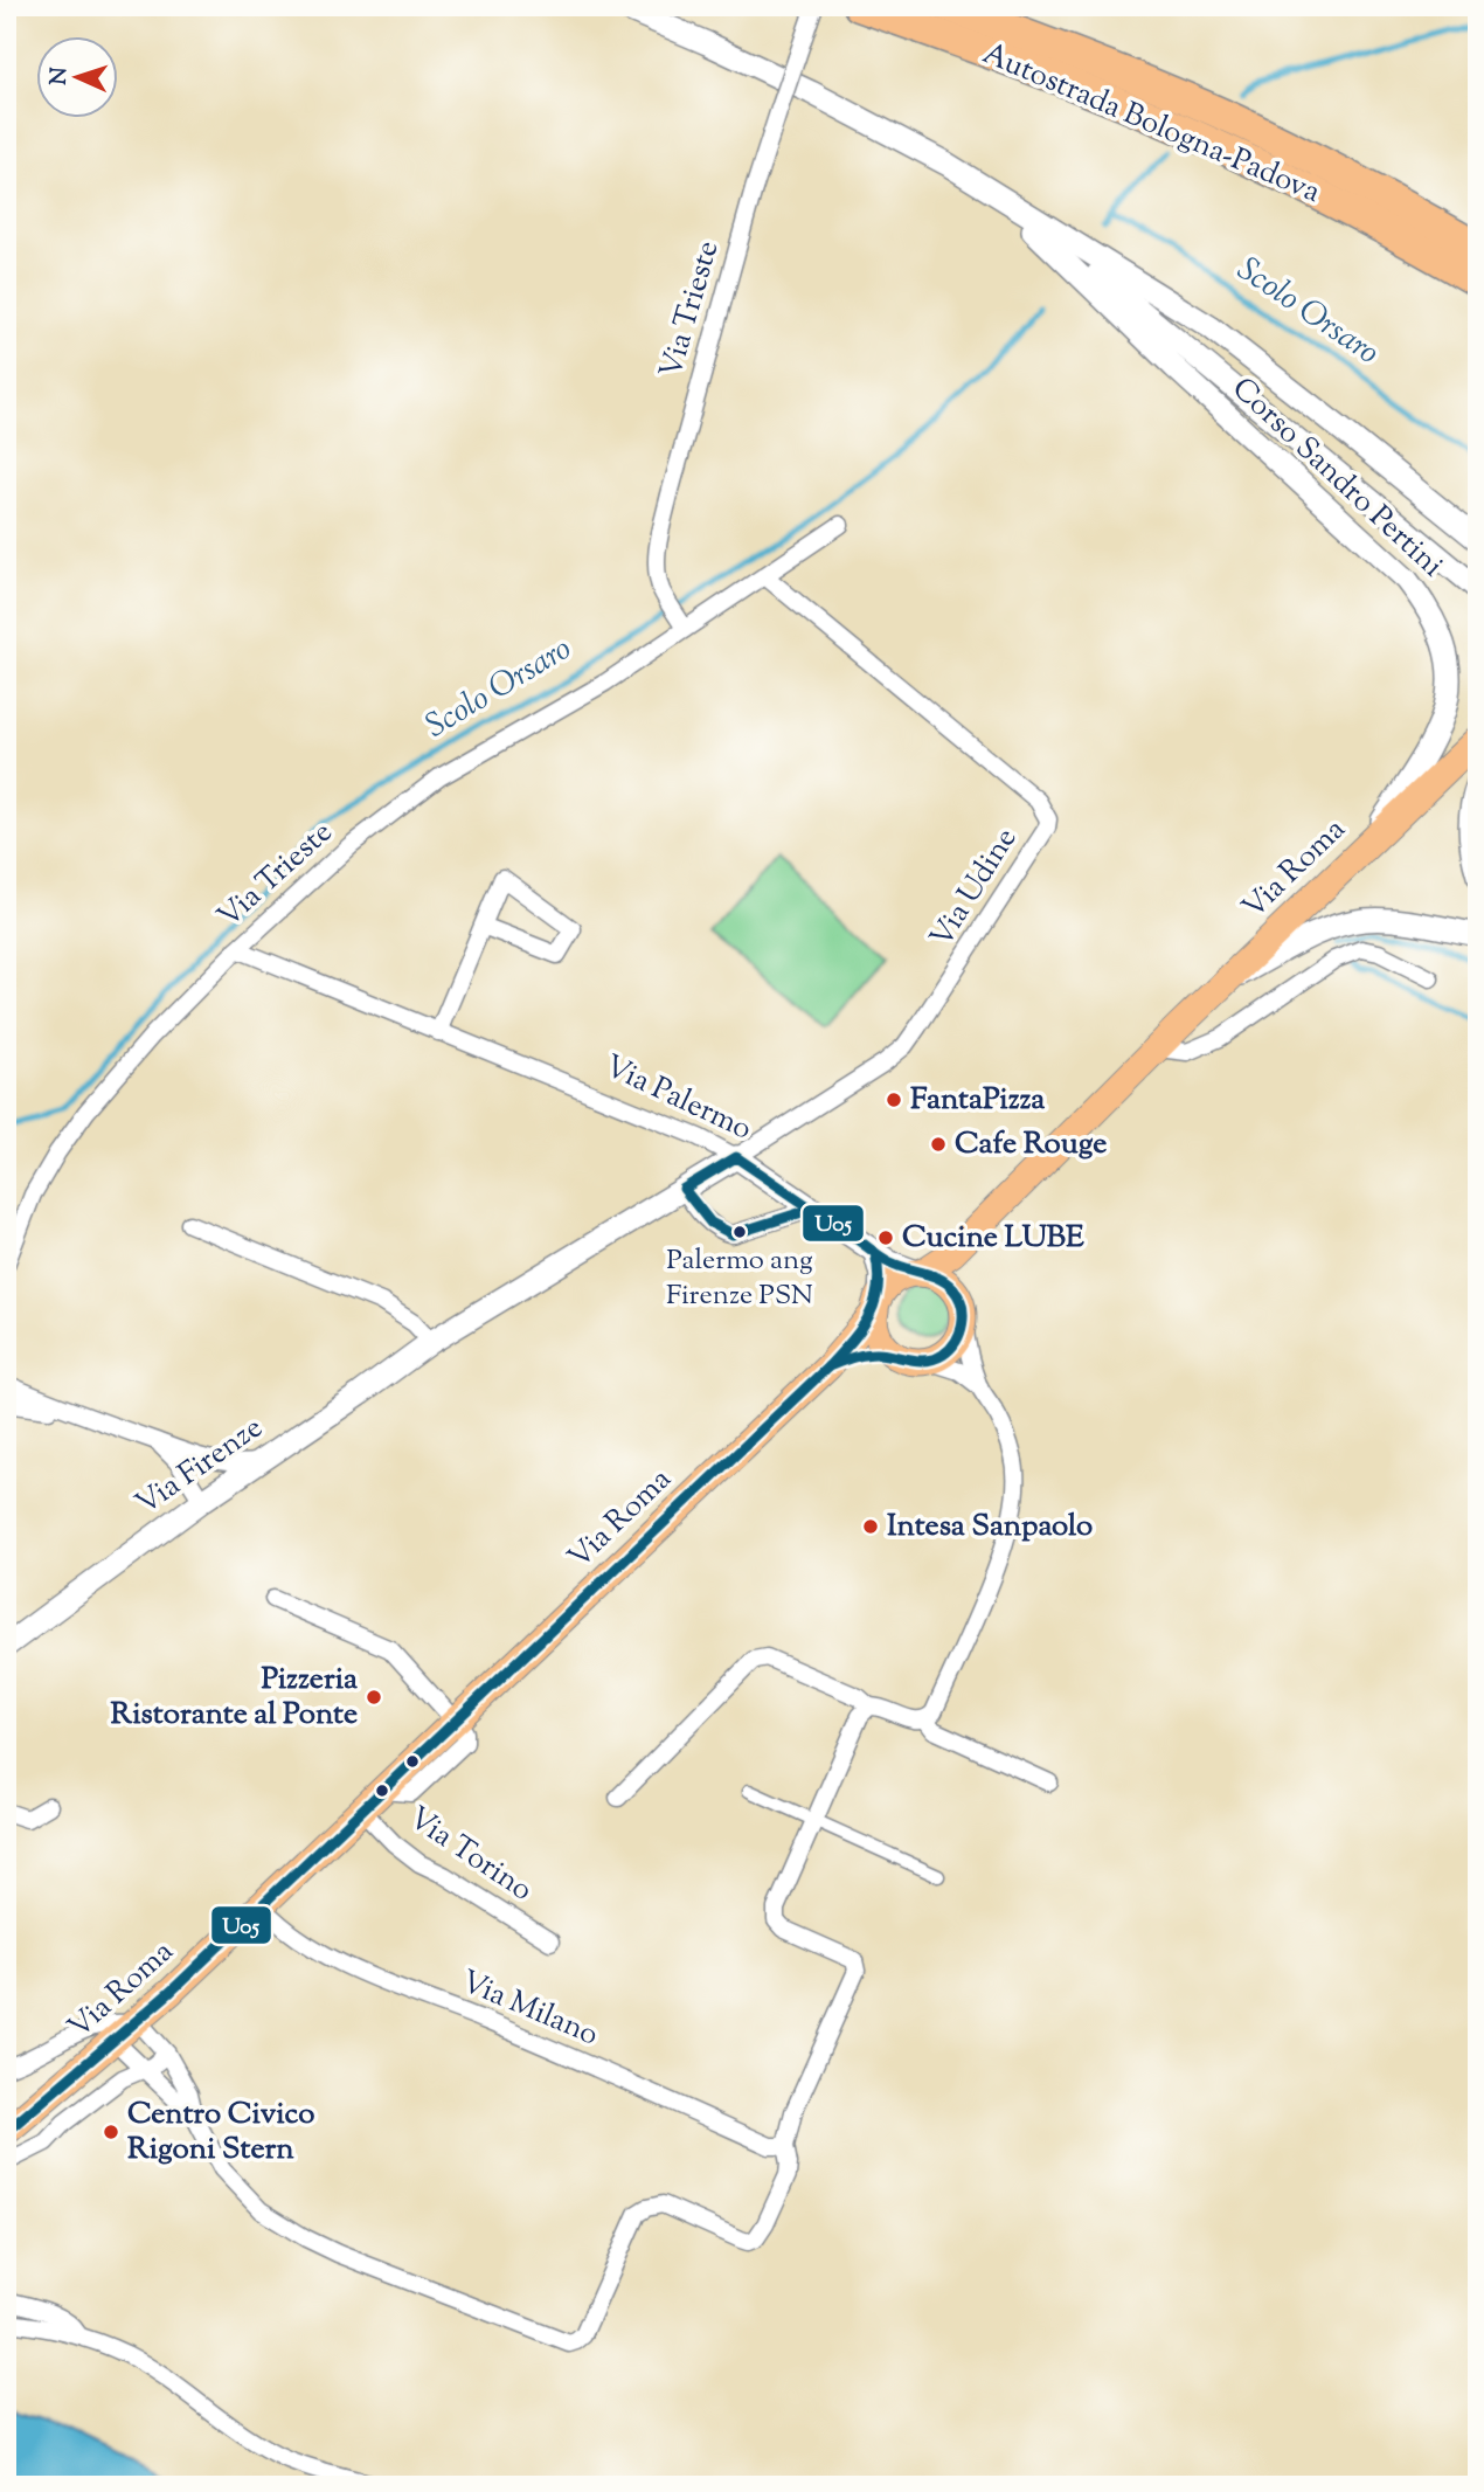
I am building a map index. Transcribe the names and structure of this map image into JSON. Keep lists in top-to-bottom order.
{
  "streets": {
    "highway": ["Autostrada Bologna-Padova"],
    "main road": ["Via Roma"],
    "street": [
      "Via Trieste",
      "Corso Sandro Pertini",
      "Via Udine",
      "Via Palermo",
      "Via Firenze",
      "Via Torino",
      "Via Milano"
    ]
  },
  "crossings": [
    ["Via Trieste", "Via Udine"],
    ["Via Trieste", "Via Palermo"],
    ["Corso Sandro Pertini", "Via Roma"],
    ["Via Roma", "Via Palermo"],
    ["Via Roma", "Via Torino"],
    ["Via Roma", "Via Milano"],
    ["Via Udine", "Via Palermo"],
    ["Via Udine", "Via Firenze"],
    ["Via Palermo", "Via Firenze"]
  ],
  "water": ["Scolo Orsaro"],
  "places": [
    "FantaPizza",
    "Cafe Rouge",
    "Palermo ang Firenze PSN",
    "Cucine LUBE",
    "Intesa Sanpaolo",
    "Pizzeria Ristorante al Ponte",
    "Centro Civico Rigoni Stern"
  ],
  "lines": ["transit line U05"],
  "north": "left"
}
